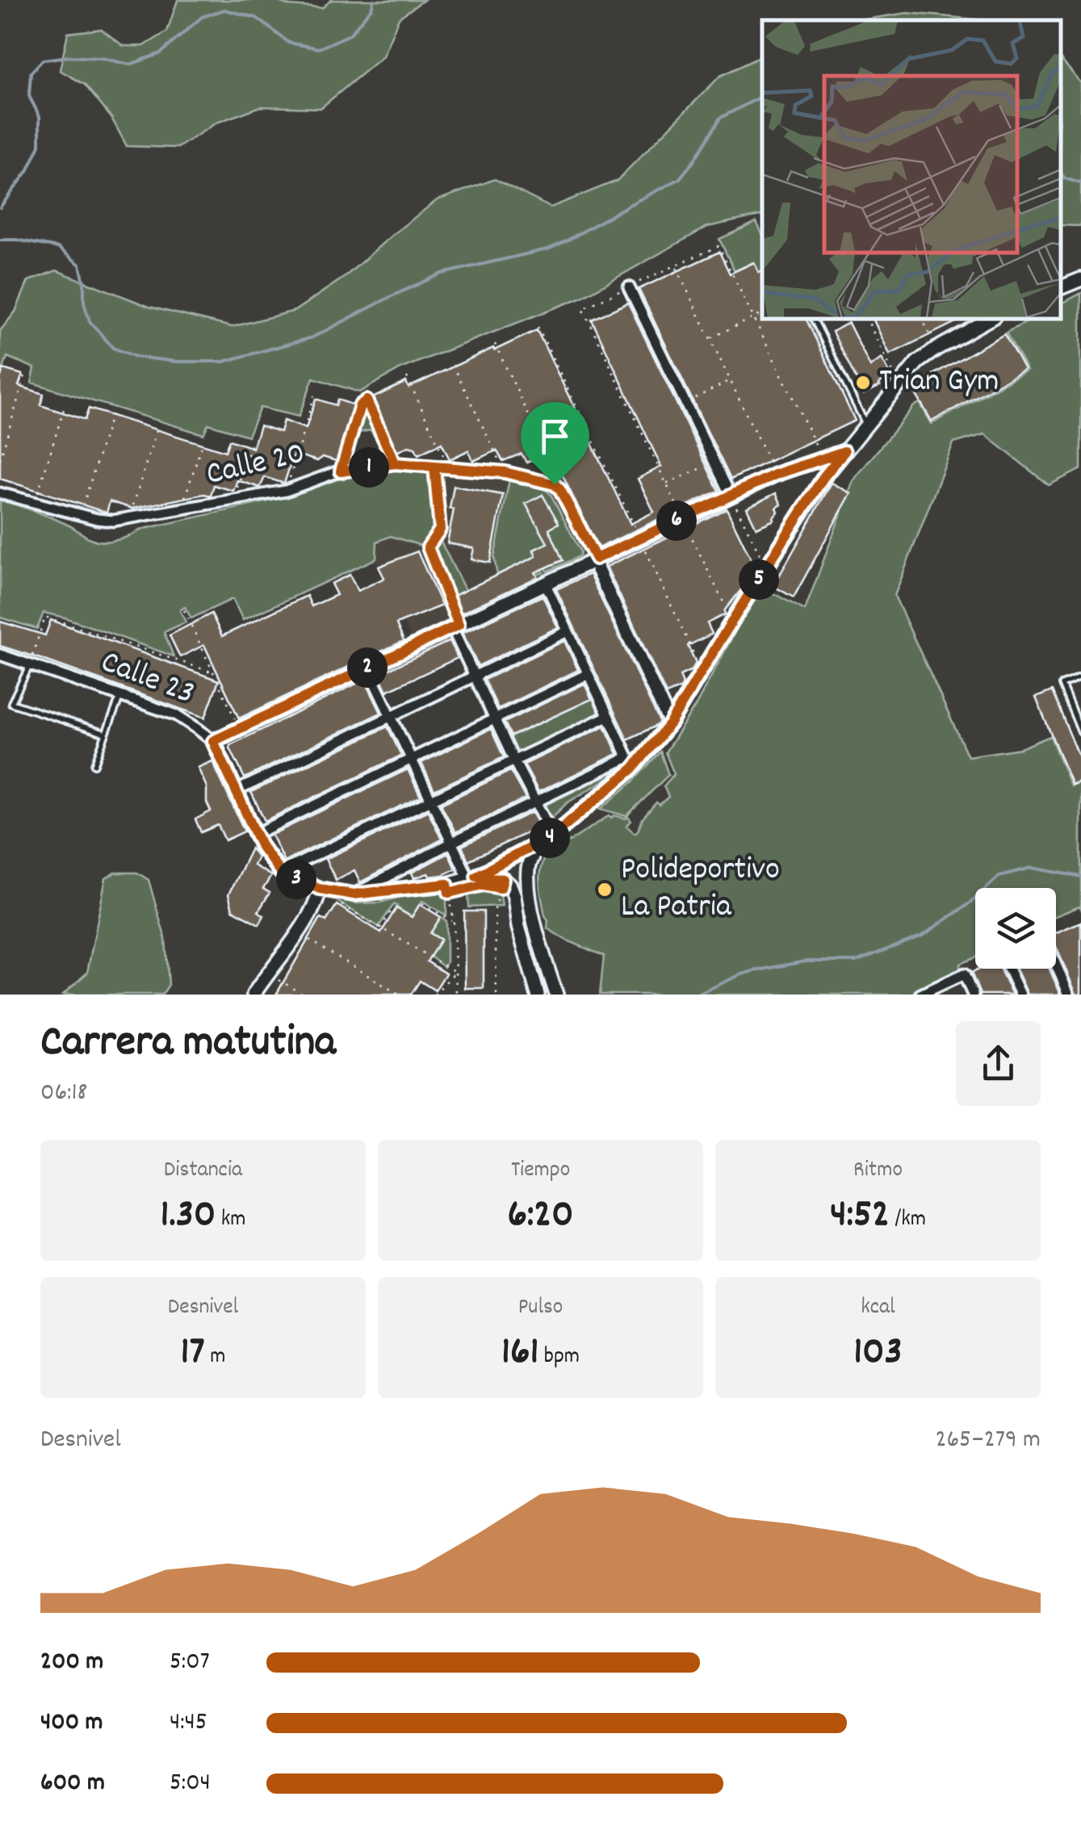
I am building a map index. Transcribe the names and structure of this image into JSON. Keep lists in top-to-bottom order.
{
  "streets": {
    "main road": ["Calle 23"],
    "street": ["Calle 20"]
  },
  "places": ["Trian Gym", "Polideportivo La Patria"],
  "page": {
    "pins": [
      "1",
      "6",
      "5",
      "2",
      "4",
      "3"
    ],
    "heading": ["Carrera matutina", "06:18"],
    "stats": [
      ["Distancia", "1.30 km"],
      ["Tiempo", "6:20"],
      ["Ritmo", "4:52 /km"],
      ["Desnivel", "17 m"],
      ["Pulso", "161 bpm"],
      ["kcal", "103"]
    ],
    "chart": ["Desnivel", "265–279 m"],
    "list": [
      {
        "name": "200 m",
        "note": "5:07"
      },
      {
        "name": "400 m",
        "note": "4:45"
      },
      {
        "name": "600 m",
        "note": "5:04"
      }
    ]
  }
}
